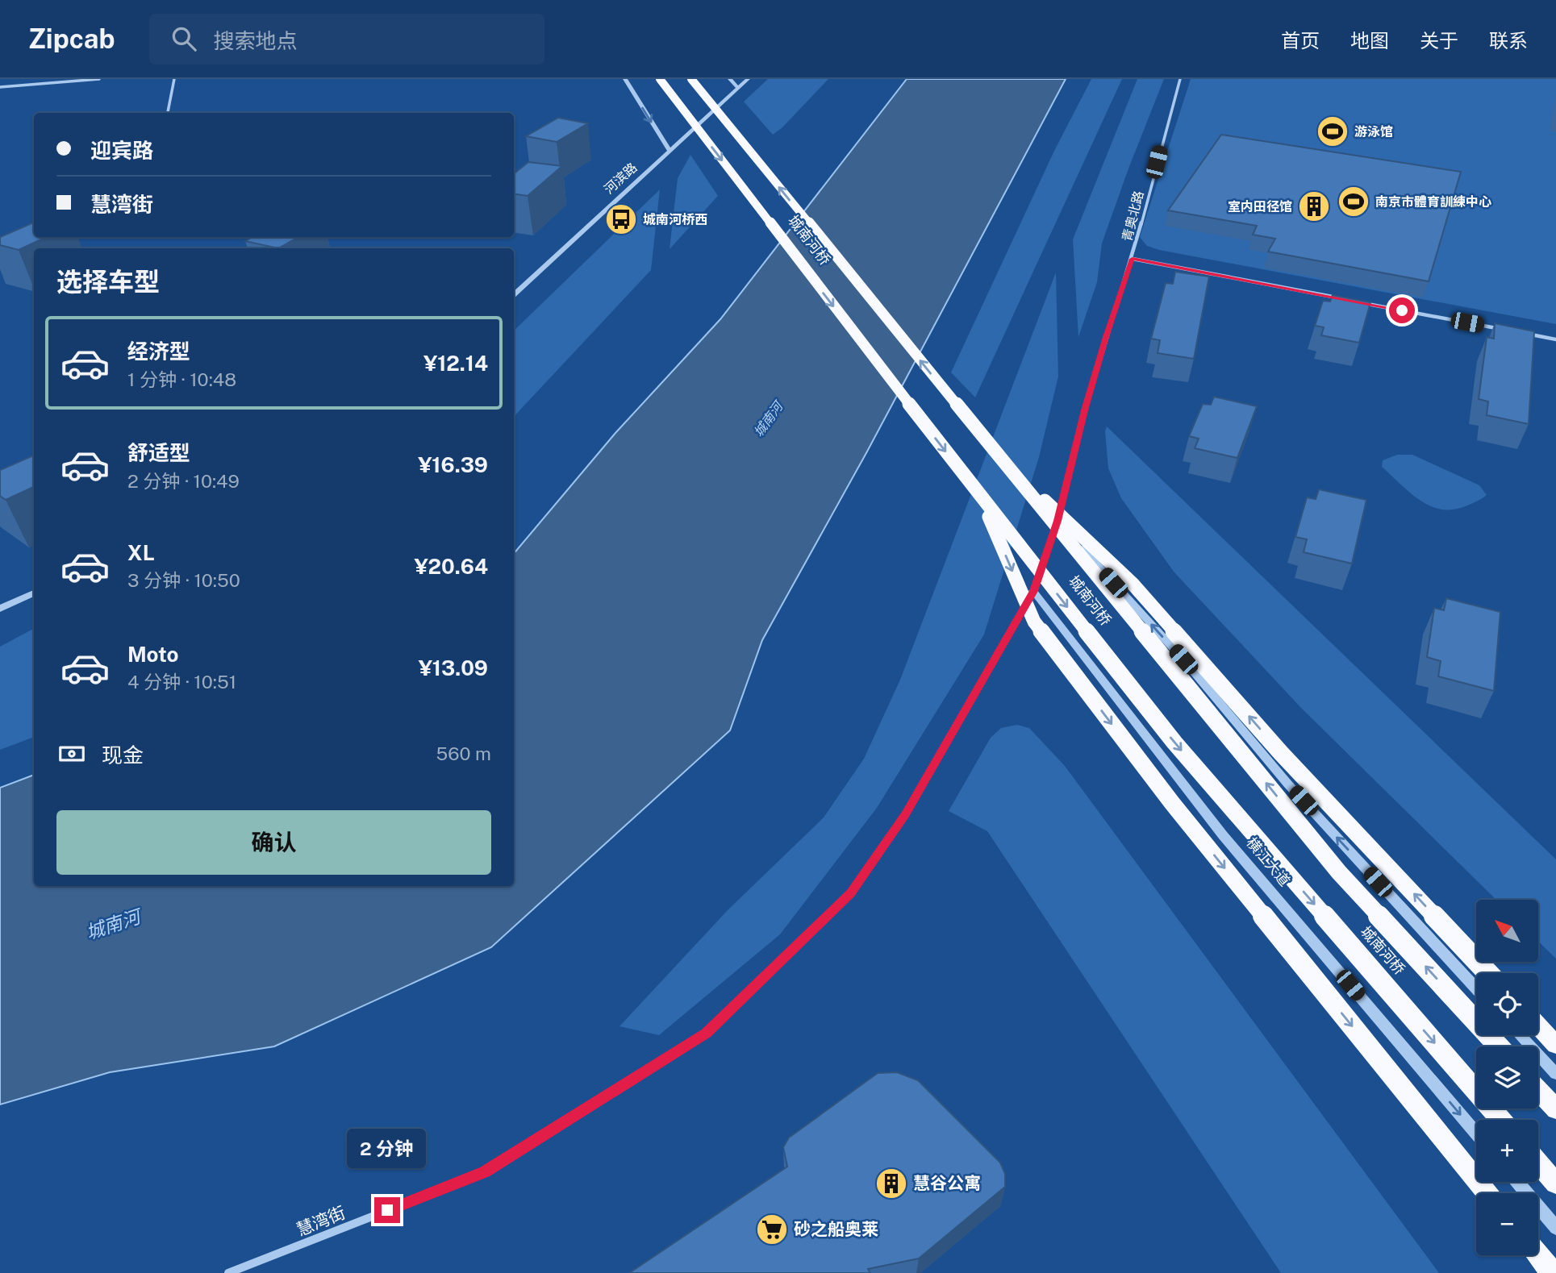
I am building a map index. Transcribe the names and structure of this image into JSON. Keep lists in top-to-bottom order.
{
  "streets": {
    "highway": ["城南河桥"],
    "street": [
      "河滨路",
      "青奥北路",
      "横江大道",
      "慧湾街"
    ]
  },
  "crossings": [
    ["青奥北路", "横江大道"],
    ["青奥北路", "慧湾街"],
    ["横江大道", "慧湾街"]
  ],
  "water": ["城南河"],
  "places": {
    "sports": ["游泳馆", "南京市體育訓練中心"],
    "building": ["室内田径馆", "慧谷公寓"],
    "bus stop": ["城南河桥西"],
    "supermarket": ["砂之船奥莱"]
  },
  "north": "top left",
  "page": {
    "header": "Zipcab",
    "search": "搜索地点",
    "nav": [
      "首页",
      "地图",
      "关于",
      "联系"
    ],
    "banner": ["迎宾路", "慧湾街"],
    "heading": "选择车型",
    "list": [
      {
        "name": "经济型",
        "note": "1 分钟 · 10:48",
        "value": "¥12.14"
      },
      {
        "name": "舒适型",
        "note": "2 分钟 · 10:49",
        "value": "¥16.39"
      },
      {
        "name": "XL",
        "note": "3 分钟 · 10:50",
        "value": "¥20.64"
      },
      {
        "name": "Moto",
        "note": "4 分钟 · 10:51",
        "value": "¥13.09"
      }
    ],
    "pay": ["现金", "560 m"],
    "buttons": "确认",
    "map_buttons": ["+", "−"],
    "bubble": "2 分钟"
  }
}
